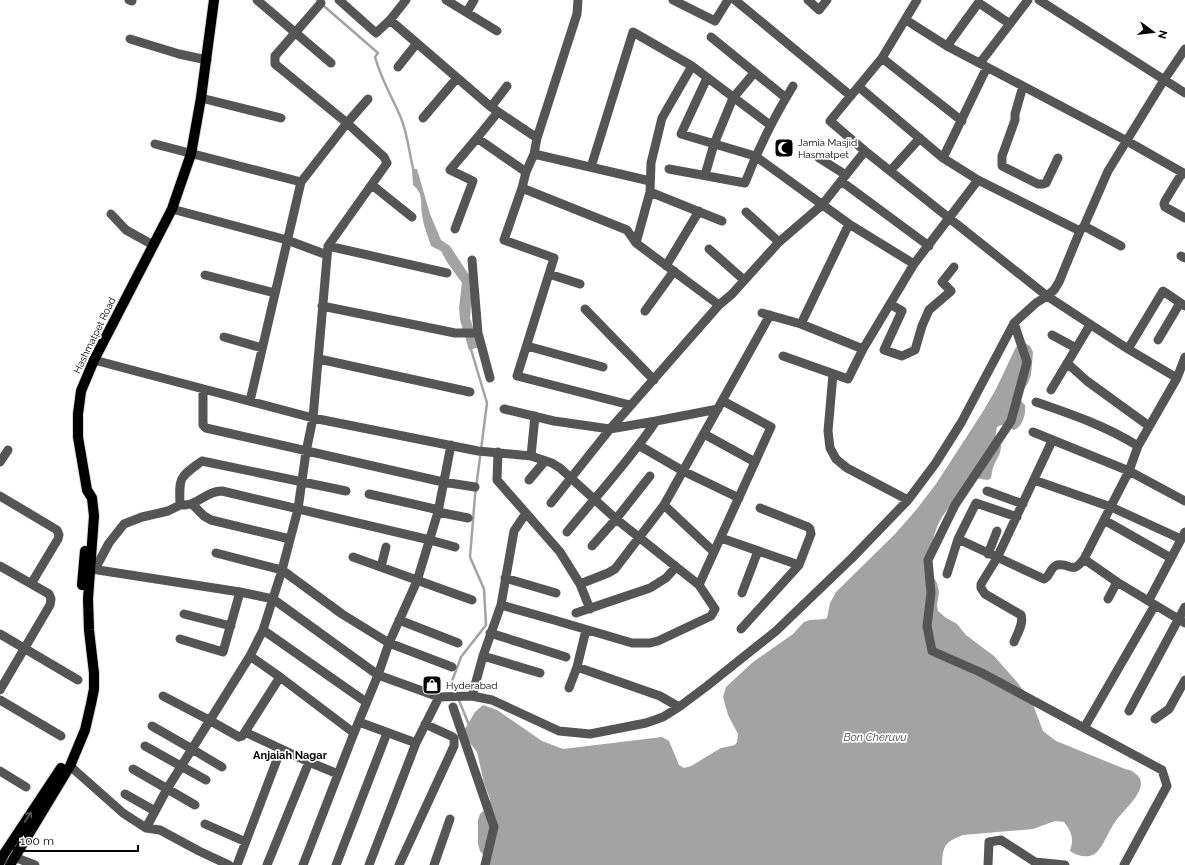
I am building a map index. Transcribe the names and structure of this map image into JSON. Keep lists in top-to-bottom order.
{
  "streets": {
    "main road": ["Hashmatpet Road"]
  },
  "districts": ["Anjaiah Nagar"],
  "water": ["Bon Cheruvu"],
  "places": {
    "mosque": ["Jamia Masjid Hasmatpet"],
    "shop": ["Hyderabad"]
  },
  "scale_bar": "100 m",
  "north": "right"
}
